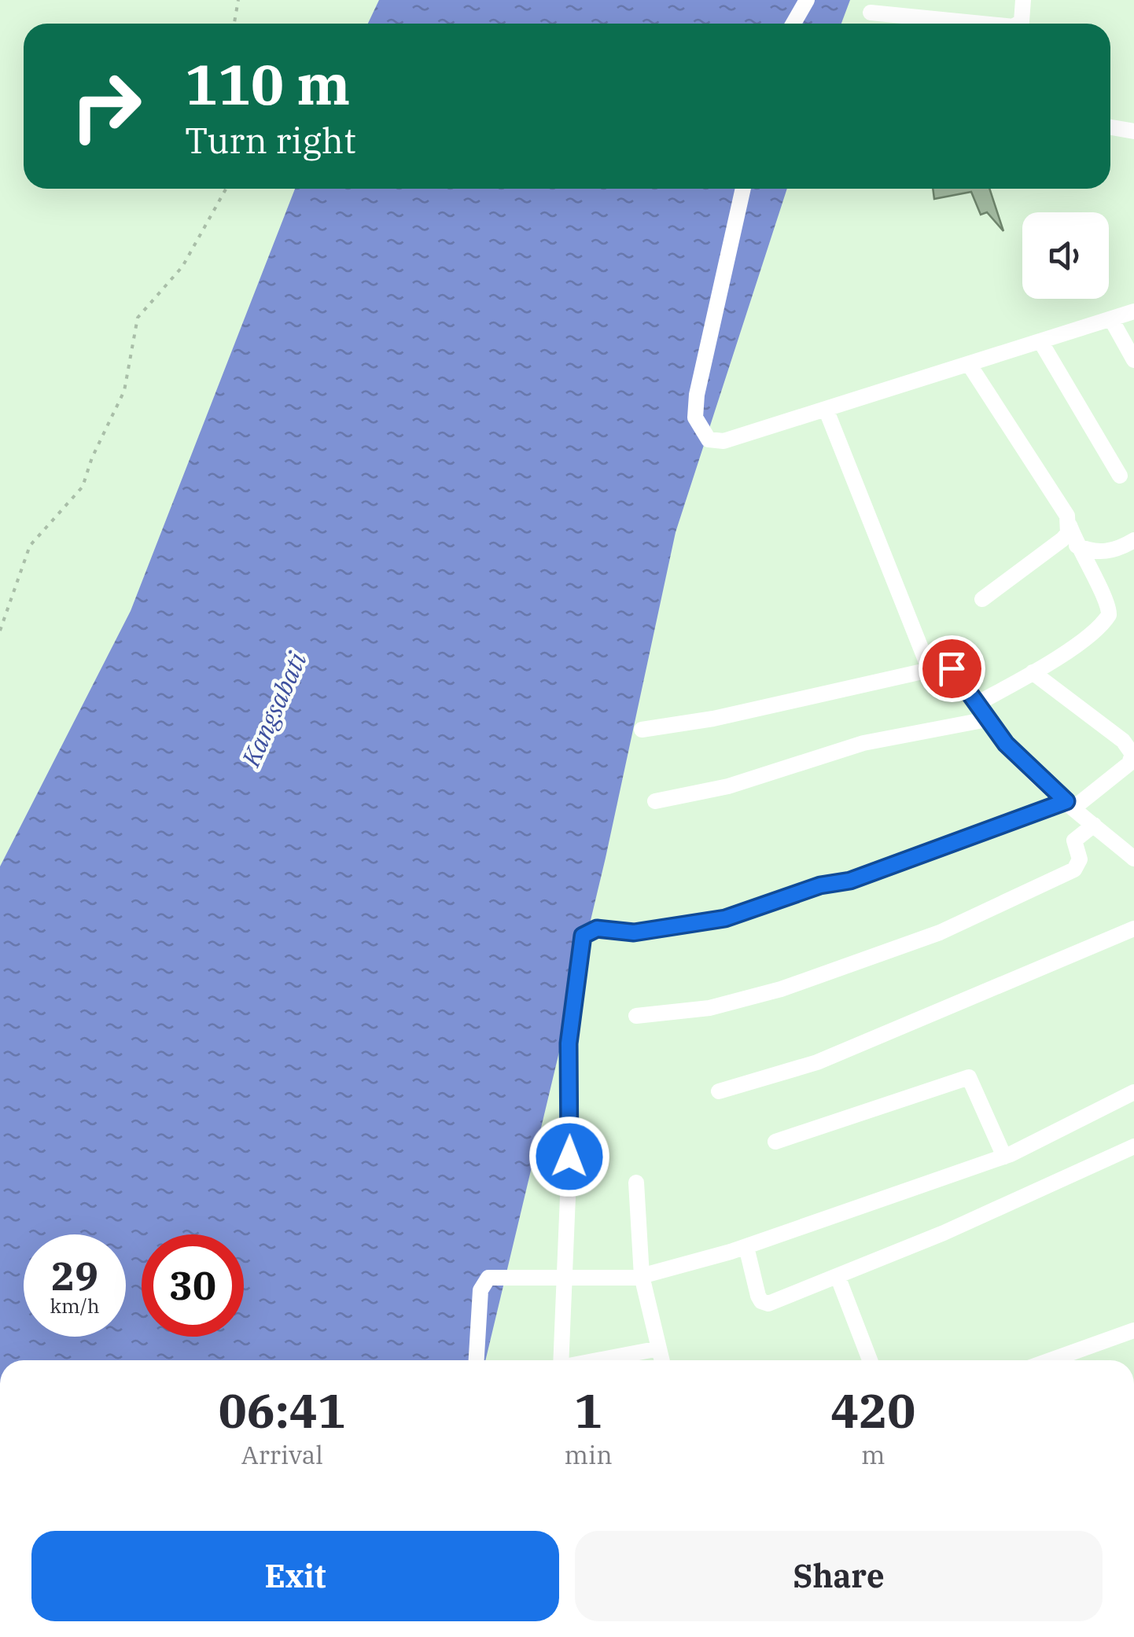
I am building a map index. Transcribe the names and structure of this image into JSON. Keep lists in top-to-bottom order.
{
  "water": ["Kangsabati"],
  "page": {
    "turn": ["110 m", "Turn right"],
    "speed": "29 km/h",
    "limit": "30",
    "eta": [
      "06:41",
      "Arrival",
      "1",
      "min",
      "420",
      "m"
    ],
    "buttons": ["Exit", "Share"]
  }
}
